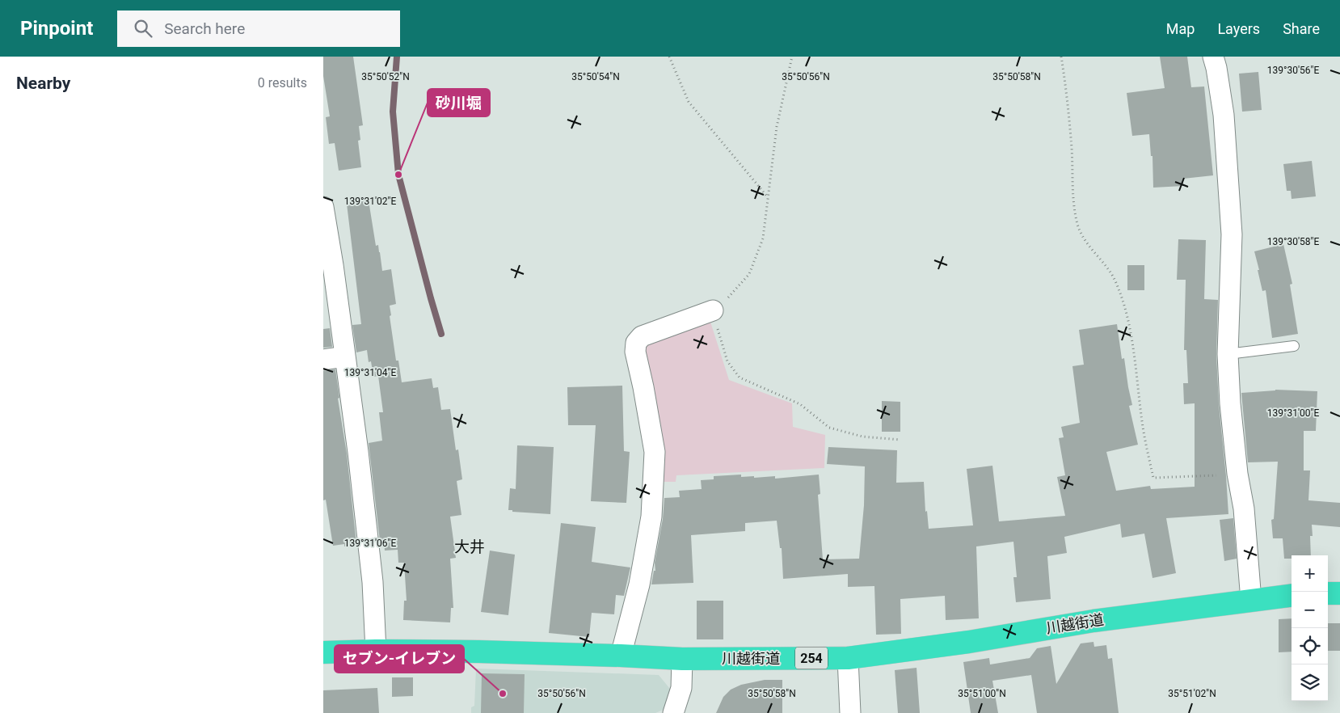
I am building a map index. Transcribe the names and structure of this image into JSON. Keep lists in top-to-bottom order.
{
  "streets": {
    "highway": ["川越街道", "254"]
  },
  "districts": ["大井"],
  "places": ["砂川堀", "セブン-イレブン"],
  "page": {
    "header": "Pinpoint",
    "search": "Search here",
    "nav": ["Map", "Layers", "Share"],
    "heading": ["Nearby", "0 results"],
    "map_buttons": ["+", "−"]
  },
  "coordinates": [
    "139°30'56\"E",
    "35°50'52\"N",
    "35°50'54\"N",
    "35°50'56\"N",
    "35°50'58\"N",
    "139°31'02\"E",
    "139°30'58\"E",
    "139°31'04\"E",
    "139°31'00\"E",
    "139°31'06\"E",
    "35°51'00\"N",
    "35°51'02\"N"
  ]
}
